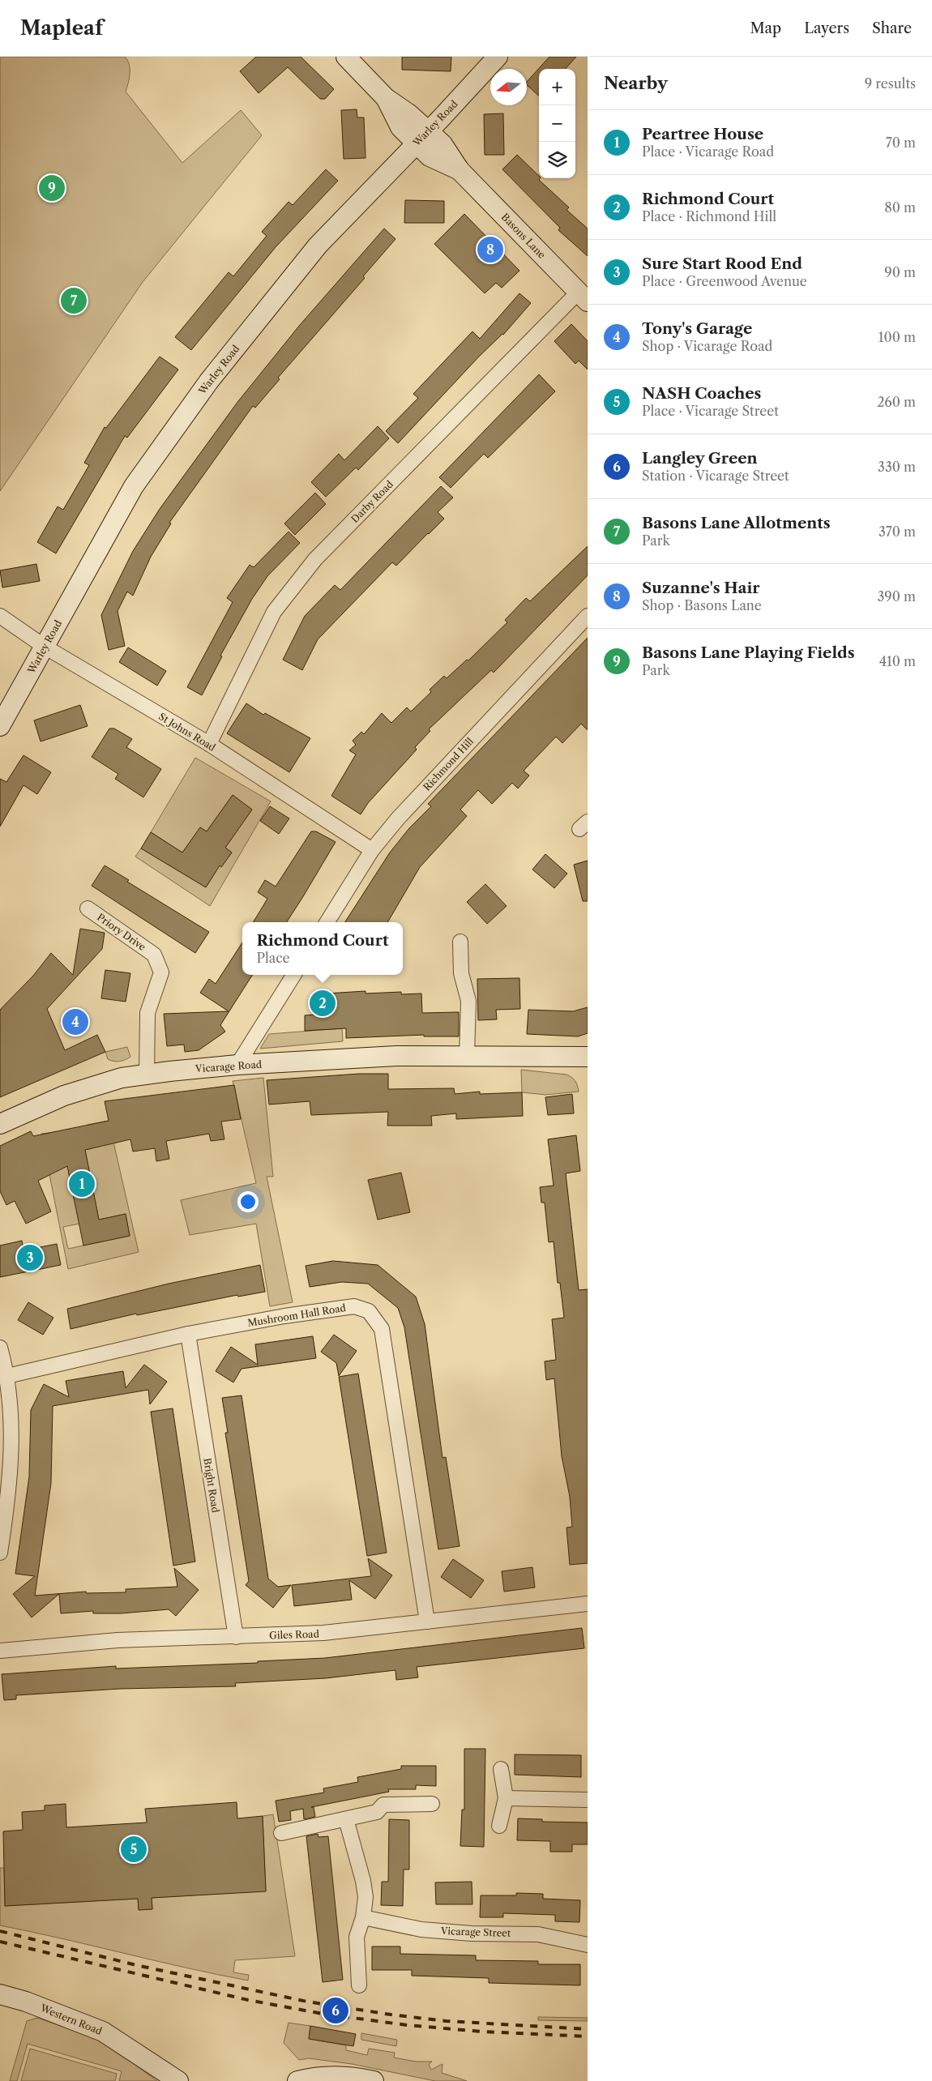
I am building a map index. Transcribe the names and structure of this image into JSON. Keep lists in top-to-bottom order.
{
  "streets": {
    "street": [
      "Warley Road",
      "Basons Lane",
      "Darby Road",
      "St Johns Road",
      "Richmond Hill",
      "Priory Drive",
      "Vicarage Road",
      "Mushroom Hall Road",
      "Bright Road",
      "Giles Road",
      "Vicarage Street",
      "Western Road"
    ]
  },
  "crossings": [
    ["Warley Road", "Basons Lane"],
    ["Warley Road", "St Johns Road"],
    ["Basons Lane", "Darby Road"],
    ["Darby Road", "St Johns Road"],
    ["St Johns Road", "Richmond Hill"],
    ["Priory Drive", "Vicarage Road"],
    ["Mushroom Hall Road", "Bright Road"],
    ["Mushroom Hall Road", "Giles Road"],
    ["Bright Road", "Giles Road"]
  ],
  "north": "left",
  "page": {
    "header": "Mapleaf",
    "nav": ["Map", "Layers", "Share"],
    "heading": ["Nearby", "9 results"],
    "map_buttons": ["+", "−"],
    "list": [
      {
        "mark": "1",
        "name": "Peartree House",
        "note": "Place · Vicarage Road",
        "value": "70 m"
      },
      {
        "mark": "2",
        "name": "Richmond Court",
        "note": "Place · Richmond Hill",
        "value": "80 m"
      },
      {
        "mark": "3",
        "name": "Sure Start Rood End",
        "note": "Place · Greenwood Avenue",
        "value": "90 m"
      },
      {
        "mark": "4",
        "name": "Tony's Garage",
        "note": "Shop · Vicarage Road",
        "value": "100 m"
      },
      {
        "mark": "5",
        "name": "NASH Coaches",
        "note": "Place · Vicarage Street",
        "value": "260 m"
      },
      {
        "mark": "6",
        "name": "Langley Green",
        "note": "Station · Vicarage Street",
        "value": "330 m"
      },
      {
        "mark": "7",
        "name": "Basons Lane Allotments",
        "note": "Park",
        "value": "370 m"
      },
      {
        "mark": "8",
        "name": "Suzanne's Hair",
        "note": "Shop · Basons Lane",
        "value": "390 m"
      },
      {
        "mark": "9",
        "name": "Basons Lane Playing Fields",
        "note": "Park",
        "value": "410 m"
      }
    ],
    "pins": [
      "9",
      "8",
      "7",
      "2",
      "4",
      "1",
      "3",
      "5",
      "6"
    ],
    "popup": ["Richmond Court", "Place"]
  }
}
